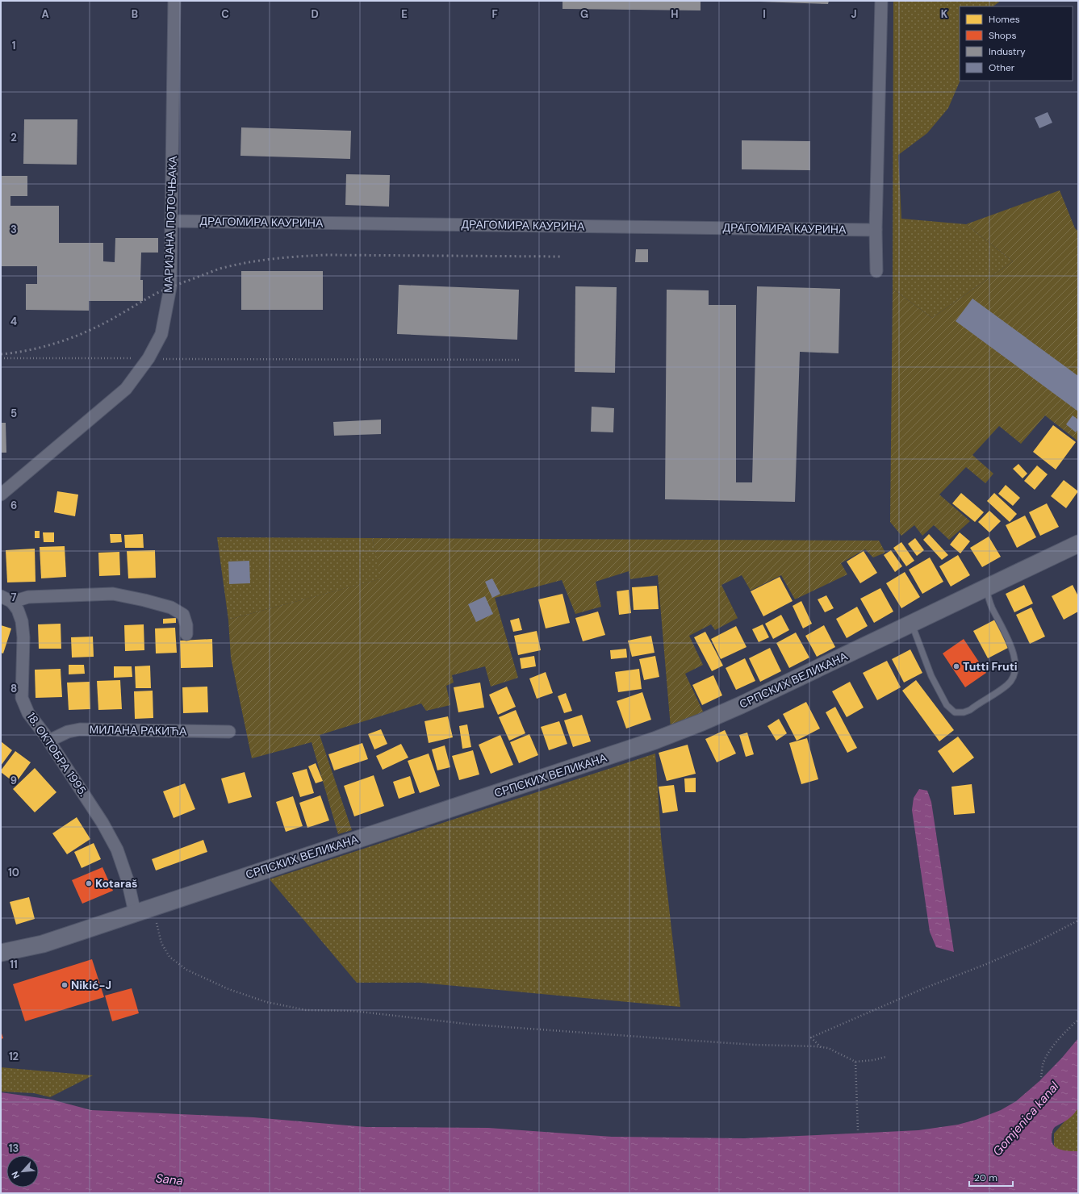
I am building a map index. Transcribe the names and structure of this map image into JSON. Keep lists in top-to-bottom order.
{
  "streets": {
    "main road": ["СРПСКИХ ВЕЛИКАНА"],
    "street": [
      "ДРАГОМИРА КАУРИНА",
      "МАРИЈАНА ПОТОЧЊАКА",
      "МИЛАНА РАКИЋА",
      "18. ОКТОБРА 1995."
    ]
  },
  "crossings": [
    ["ДРАГОМИРА КАУРИНА", "МАРИЈАНА ПОТОЧЊАКА"],
    ["СРПСКИХ ВЕЛИКАНА", "18. ОКТОБРА 1995."],
    ["МИЛАНА РАКИЋА", "18. ОКТОБРА 1995."]
  ],
  "water": ["Gomjenica kanal", "Sana"],
  "places": ["Tutti Fruti", "Kotaraš", "Nikić-J"],
  "legend": [
    "Homes",
    "Shops",
    "Industry",
    "Other"
  ],
  "scale_bar": "20 m",
  "north": "bottom left",
  "grid": {
    "columns": [
      "A",
      "B",
      "C",
      "D",
      "E",
      "F",
      "G",
      "H",
      "I",
      "J",
      "K"
    ],
    "rows": [
      "1",
      "2",
      "3",
      "4",
      "5",
      "6",
      "7",
      "8",
      "9",
      "10",
      "11",
      "12",
      "13"
    ]
  }
}
